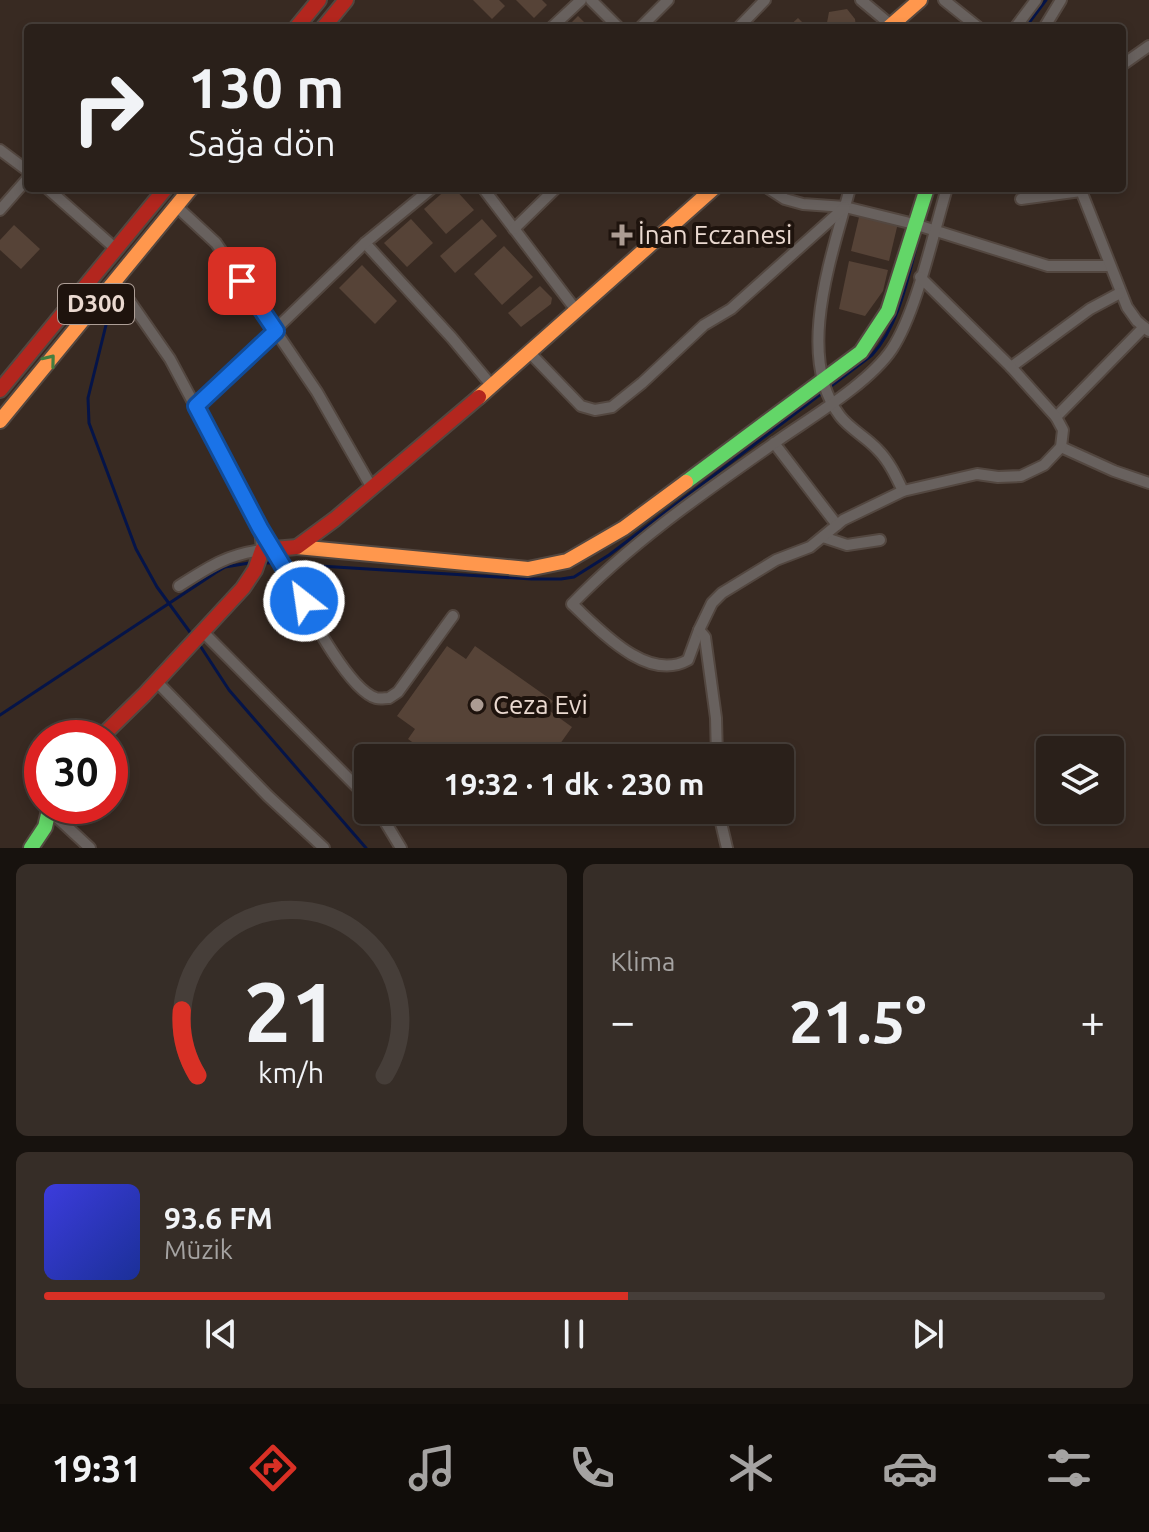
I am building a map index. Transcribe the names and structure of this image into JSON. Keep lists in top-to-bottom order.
{
  "streets": {
    "main road": ["D300"]
  },
  "places": {
    "health": ["İnan Eczanesi"],
    "other": ["Ceza Evi"]
  },
  "page": {
    "turn": ["130 m", "Sağa dön"],
    "limit": "30",
    "trip": "19:32 · 1 dk · 230 m",
    "tile": "Klima",
    "heat": ["−", "21.5°", "+"],
    "song": ["93.6 FM", "Müzik"],
    "tabs": "19:31",
    "gauge": ["21", "km/h"]
  }
}
